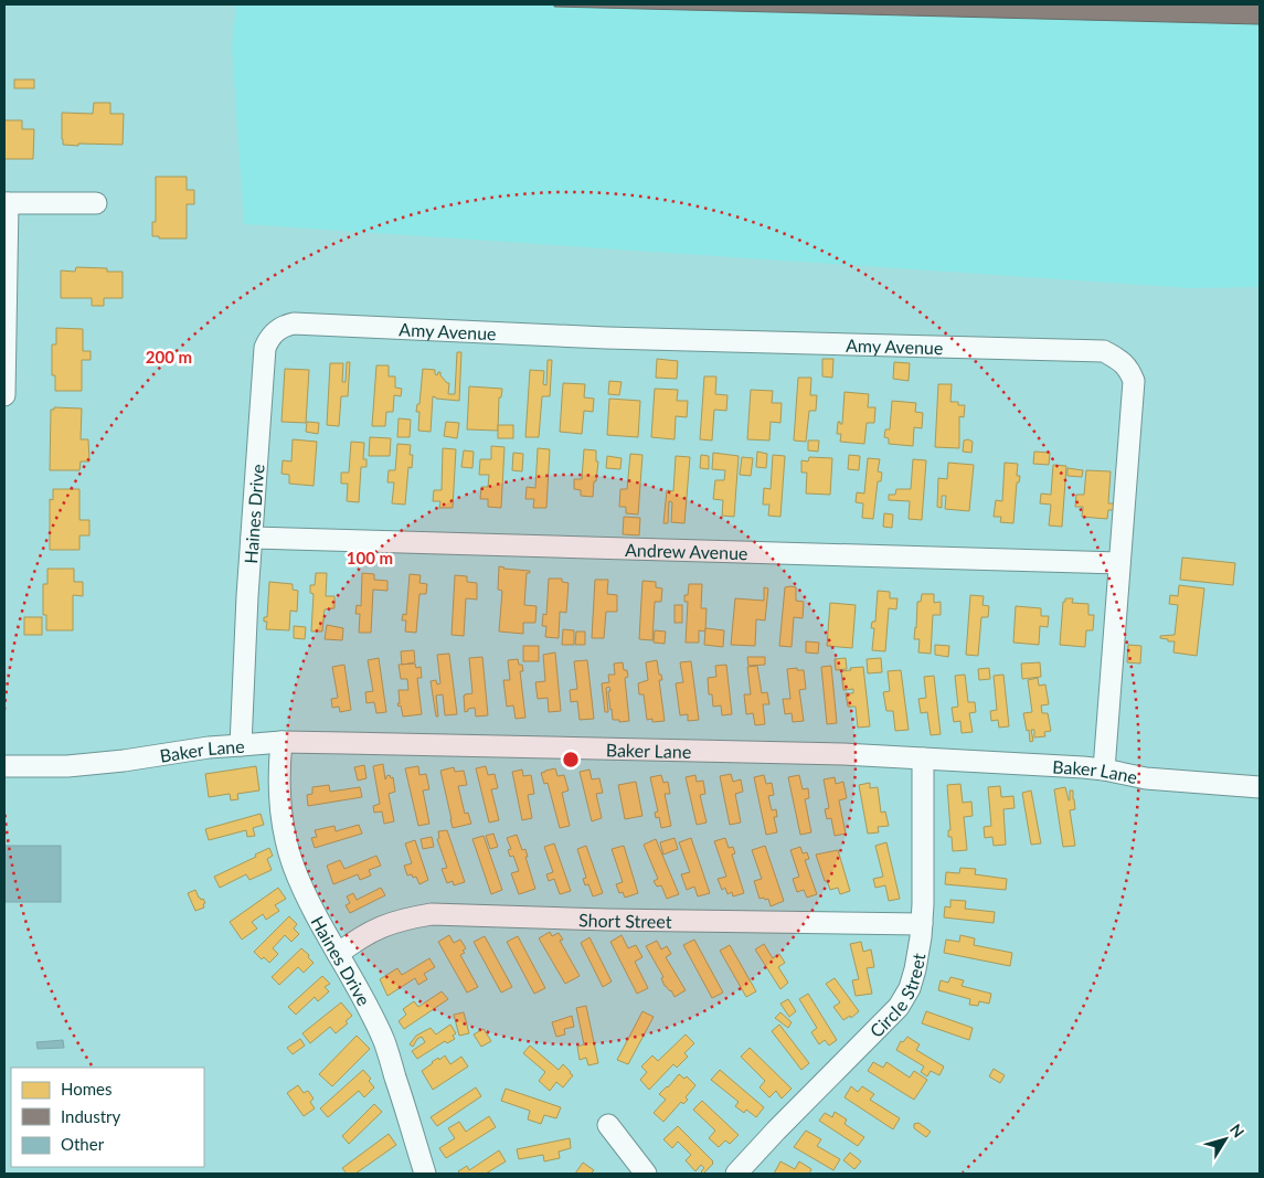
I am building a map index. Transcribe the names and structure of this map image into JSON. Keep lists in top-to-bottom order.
{
  "streets": {
    "street": [
      "Amy Avenue",
      "Haines Drive",
      "Andrew Avenue",
      "Baker Lane",
      "Short Street",
      "Circle Street"
    ]
  },
  "crossings": [
    ["Amy Avenue", "Haines Drive"],
    ["Amy Avenue", "Andrew Avenue"],
    ["Amy Avenue", "Baker Lane"],
    ["Haines Drive", "Andrew Avenue"],
    ["Haines Drive", "Baker Lane"],
    ["Haines Drive", "Short Street"],
    ["Baker Lane", "Circle Street"],
    ["Short Street", "Circle Street"]
  ],
  "legend": ["Homes", "Industry", "Other"],
  "north": "top right",
  "rings": ["200 m", "100 m"]
}
